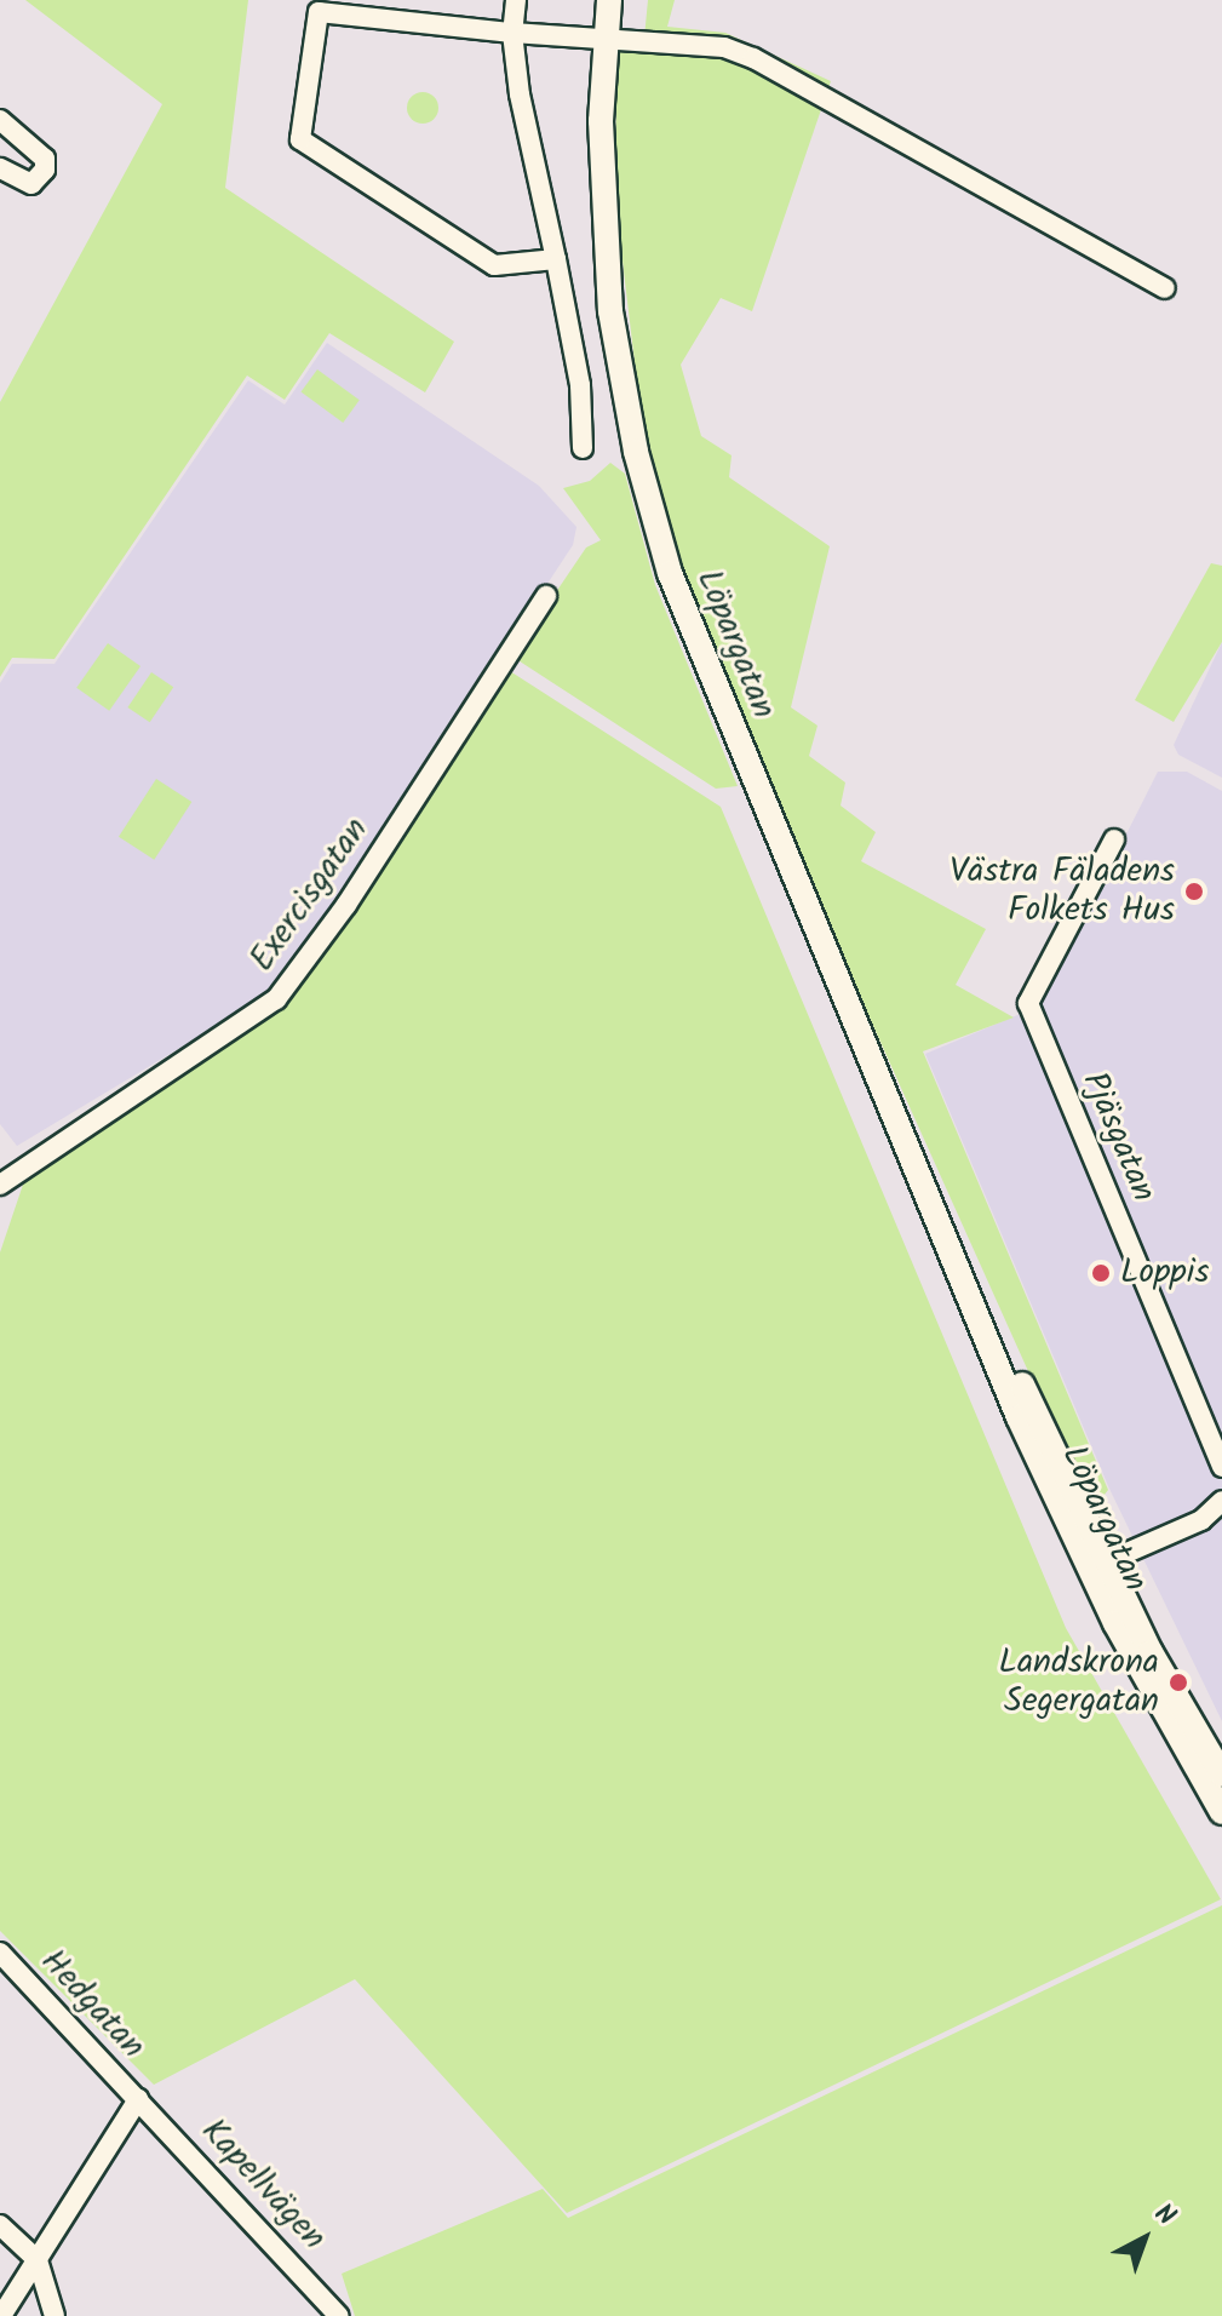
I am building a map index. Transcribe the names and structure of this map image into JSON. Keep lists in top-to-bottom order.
{
  "streets": {
    "street": [
      "Löpargatan",
      "Exercisgatan",
      "Pjäsgatan",
      "Hedgatan",
      "Kapellvägen"
    ]
  },
  "crossings": [
    ["Hedgatan", "Kapellvägen"]
  ],
  "places": ["Västra Fäladens Folkets Hus", "Loppis", "Landskrona Segergatan"],
  "north": "top right"
}
